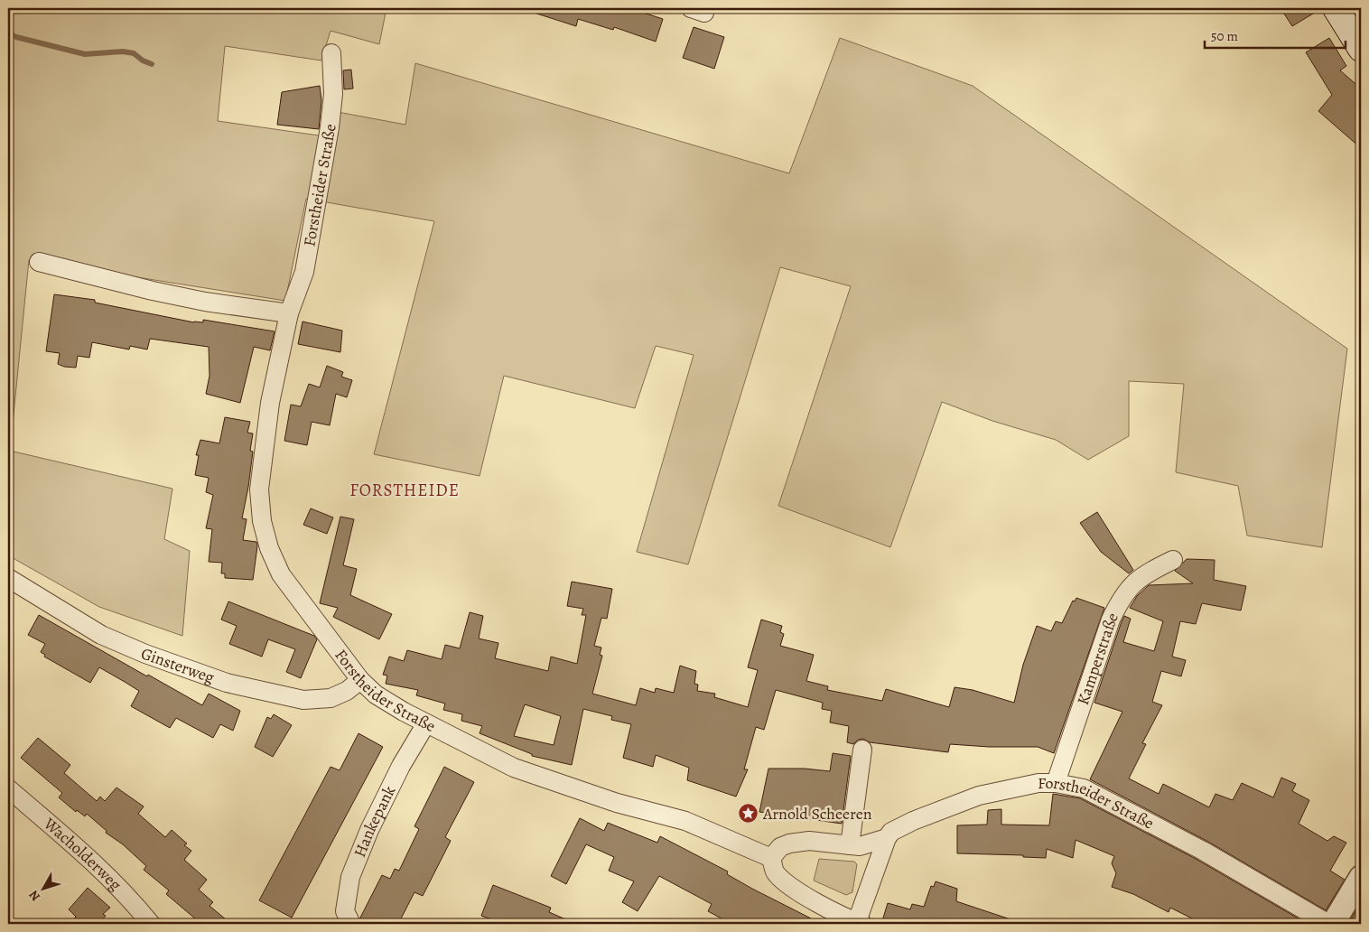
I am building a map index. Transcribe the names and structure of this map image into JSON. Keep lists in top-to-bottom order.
{
  "streets": {
    "street": [
      "Forstheider Straße",
      "Kamperstraße",
      "Ginsterweg",
      "Hankepank",
      "Wacholderweg"
    ]
  },
  "crossings": [
    ["Forstheider Straße", "Kamperstraße"],
    ["Forstheider Straße", "Ginsterweg"],
    ["Forstheider Straße", "Hankepank"]
  ],
  "districts": ["FORSTHEIDE"],
  "places": {
    "place": ["Arnold Scheeren"]
  },
  "scale_bar": "50 m",
  "north": "bottom left"
}
